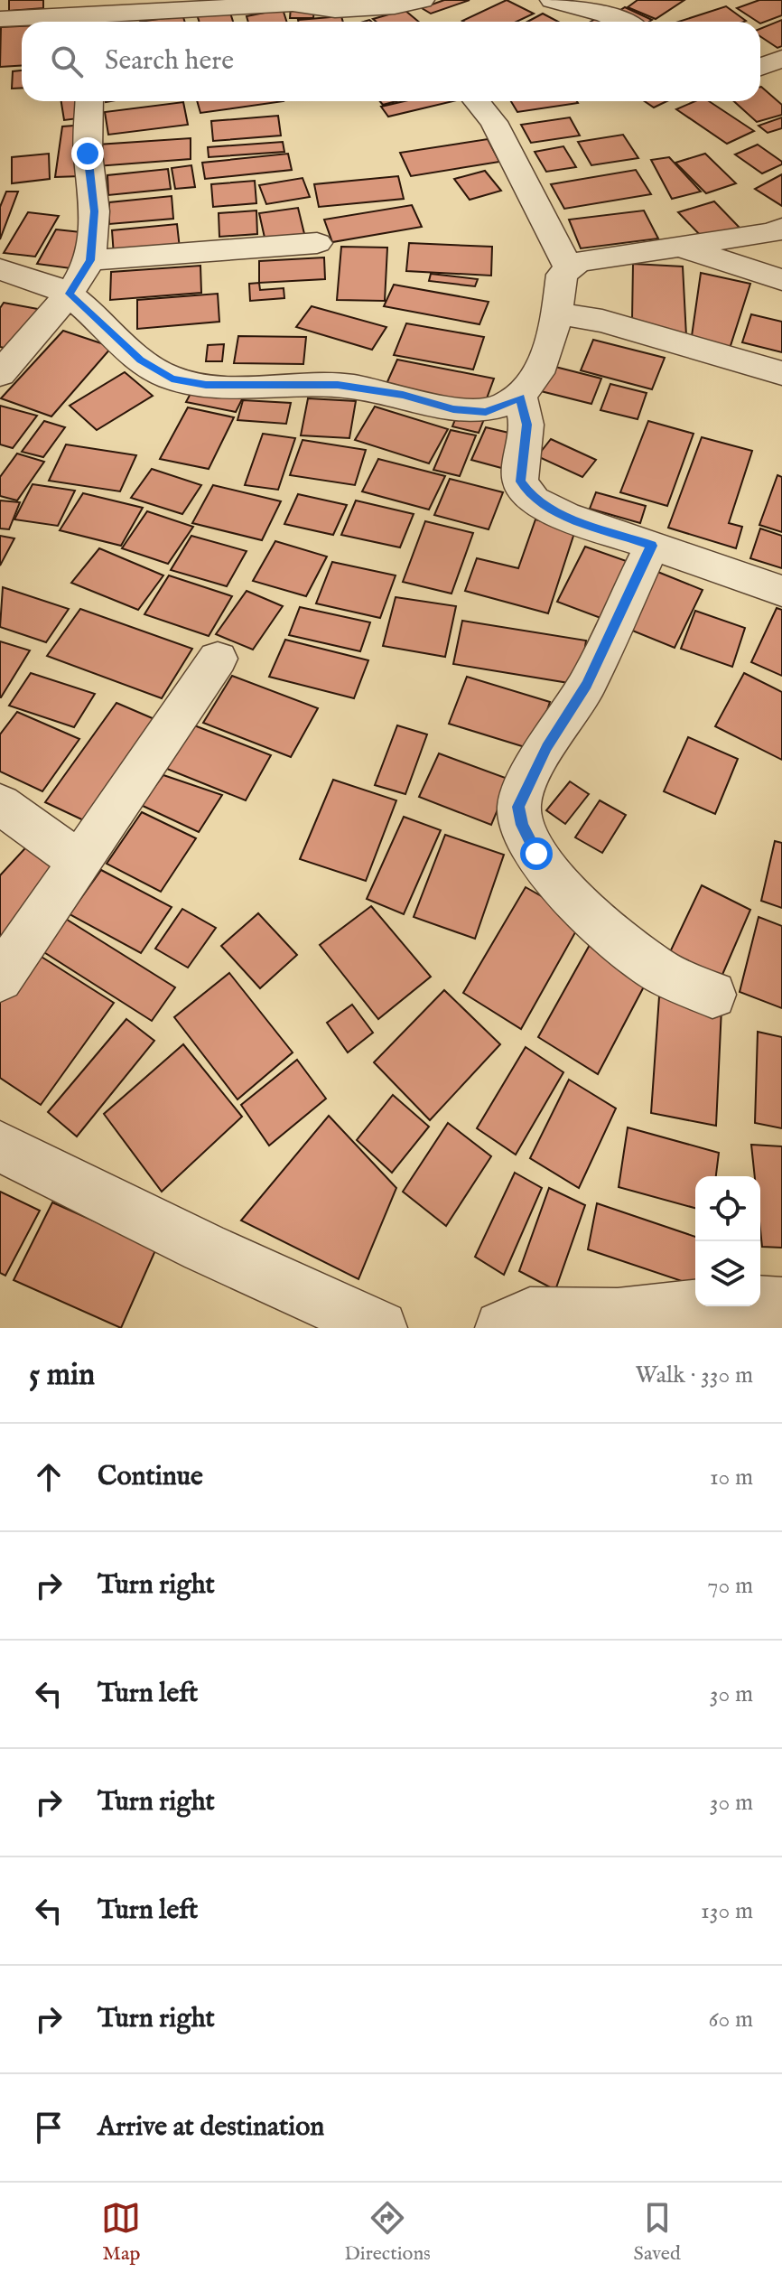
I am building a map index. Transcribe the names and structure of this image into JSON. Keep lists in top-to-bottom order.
{
  "page": {
    "search": "Search here",
    "heading": ["5 min", "Walk · 330 m"],
    "list": [
      ["Continue", "10 m"],
      ["Turn right", "70 m"],
      ["Turn left", "30 m"],
      ["Turn right", "30 m"],
      ["Turn left", "130 m"],
      ["Turn right", "60 m"],
      "Arrive at destination"
    ],
    "nav": ["Map", "Directions", "Saved"]
  }
}
